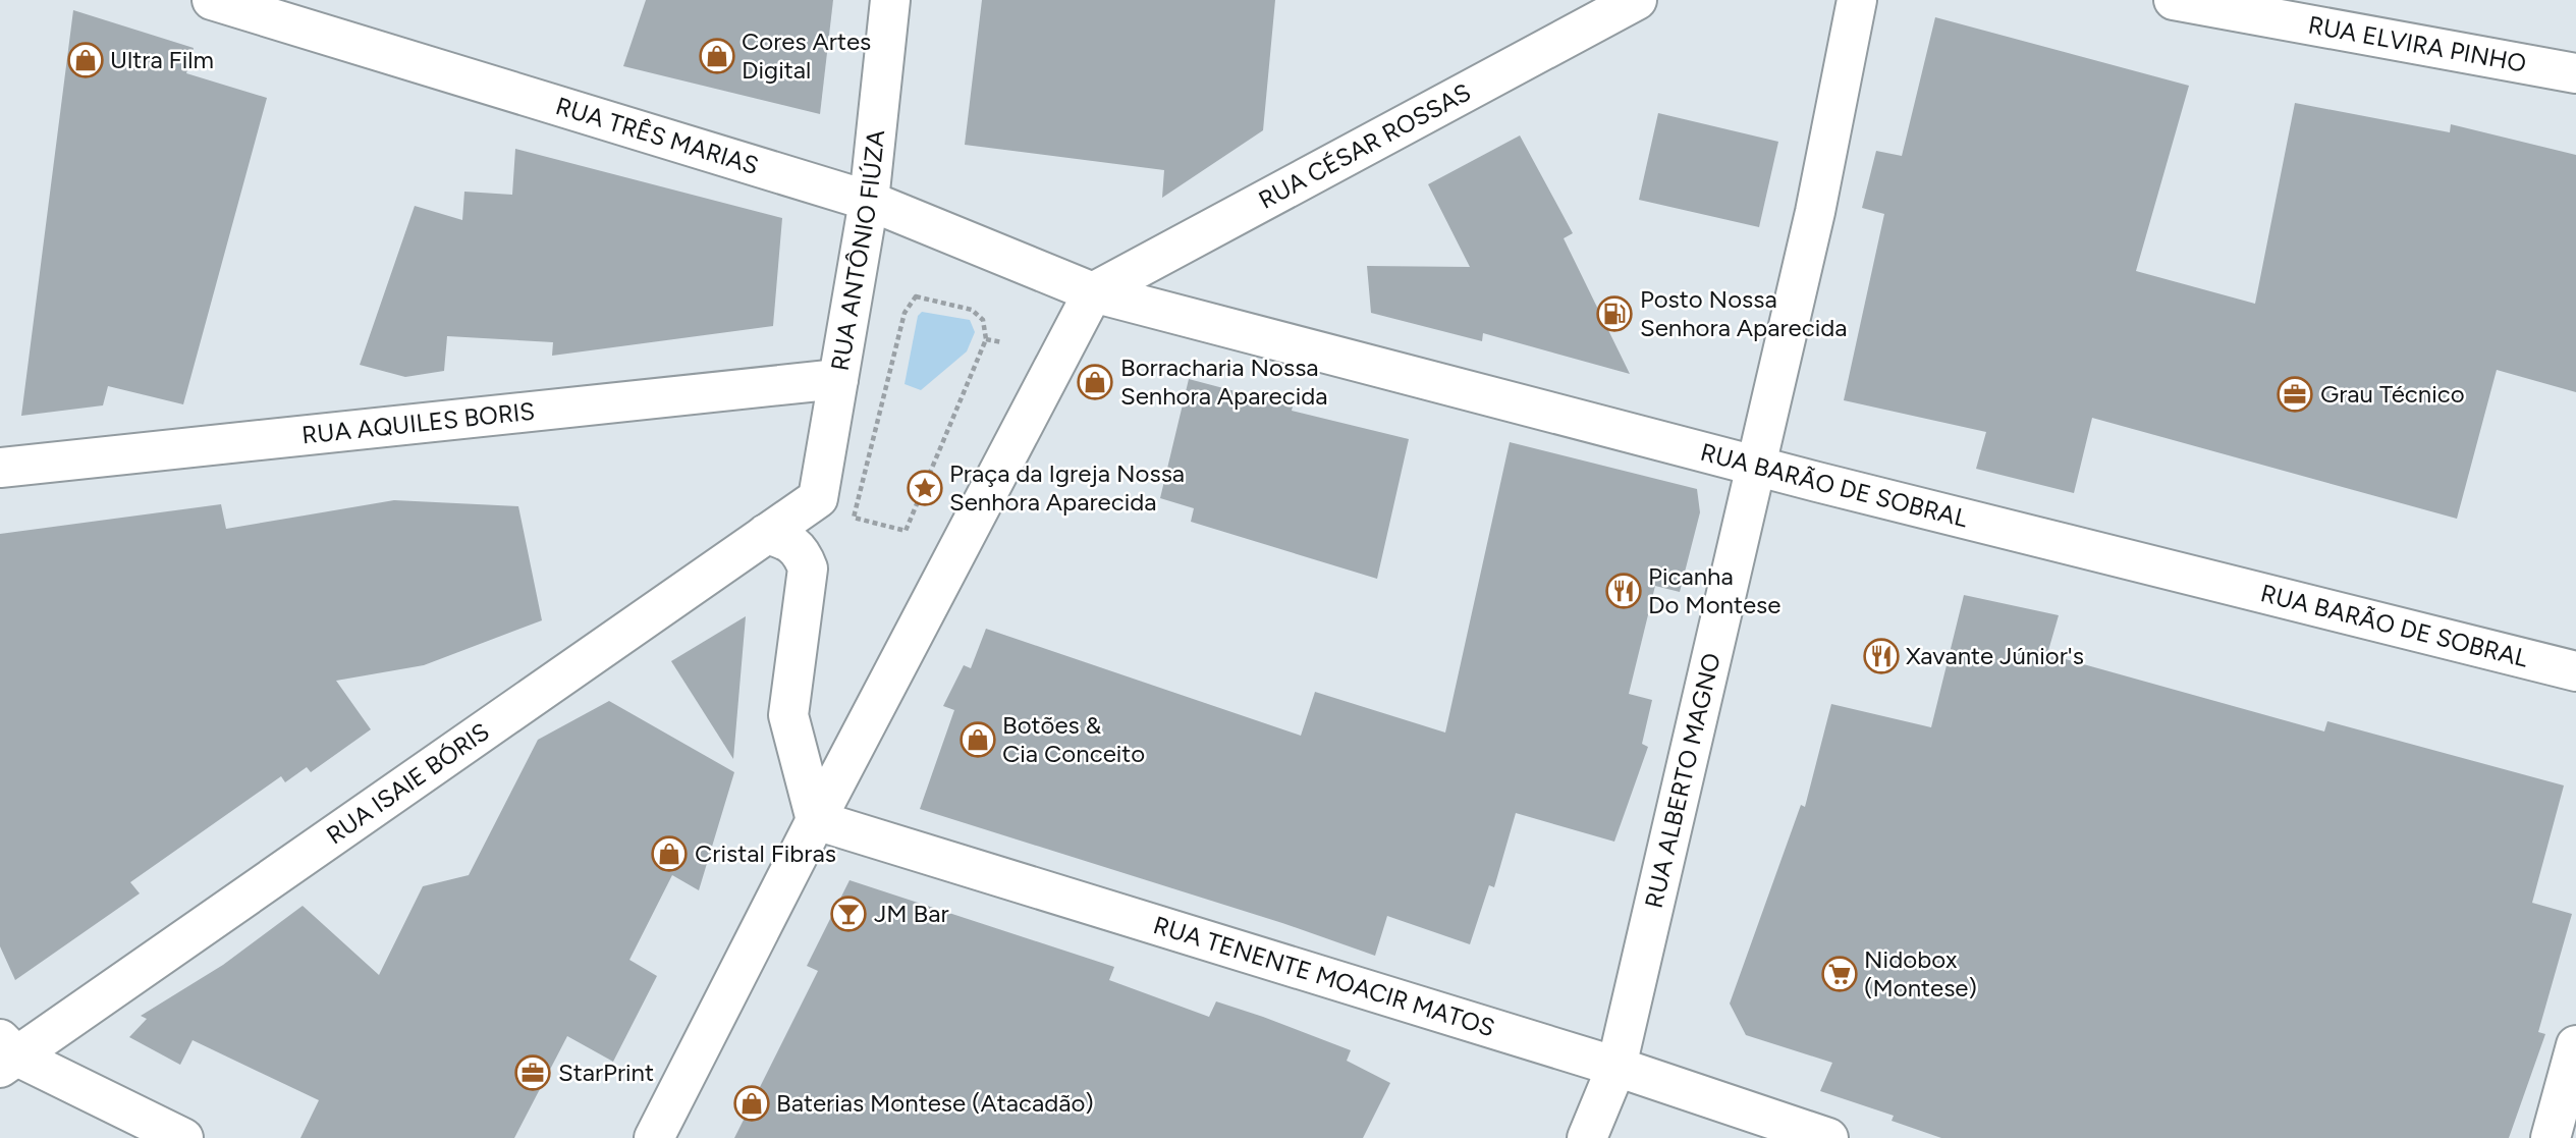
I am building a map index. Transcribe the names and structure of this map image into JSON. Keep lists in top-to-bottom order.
{
  "streets": {
    "main road": [
      "RUA ELVIRA PINHO",
      "RUA TRÊS MARIAS",
      "RUA CÉSAR ROSSAS",
      "RUA ANTÔNIO FIÚZA",
      "RUA AQUILES BORIS",
      "RUA BARÃO DE SOBRAL",
      "RUA ALBERTO MAGNO",
      "RUA ISAIE BÓRIS",
      "RUA TENENTE MOACIR MATOS"
    ]
  },
  "crossings": [
    ["RUA TRÊS MARIAS", "RUA CÉSAR ROSSAS"],
    ["RUA TRÊS MARIAS", "RUA ANTÔNIO FIÚZA"],
    ["RUA TRÊS MARIAS", "RUA BARÃO DE SOBRAL"],
    ["RUA CÉSAR ROSSAS", "RUA BARÃO DE SOBRAL"],
    ["RUA ANTÔNIO FIÚZA", "RUA AQUILES BORIS"],
    ["RUA ANTÔNIO FIÚZA", "RUA ISAIE BÓRIS"],
    ["RUA BARÃO DE SOBRAL", "RUA ALBERTO MAGNO"],
    ["RUA ALBERTO MAGNO", "RUA TENENTE MOACIR MATOS"]
  ],
  "places": {
    "shop": [
      "Cores Artes Digital",
      "Ultra Film",
      "Borracharia Nossa Senhora Aparecida",
      "Botões & Cia Conceito",
      "Cristal Fibras",
      "Baterias Montese (Atacadão)"
    ],
    "fuel station": ["Posto Nossa Senhora Aparecida"],
    "office": ["Grau Técnico", "StarPrint"],
    "place": ["Praça da Igreja Nossa Senhora Aparecida"],
    "restaurant": ["Picanha Do Montese", "Xavante Júnior's"],
    "bar": ["JM Bar"],
    "supermarket": ["Nidobox (Montese)"]
  }
}
